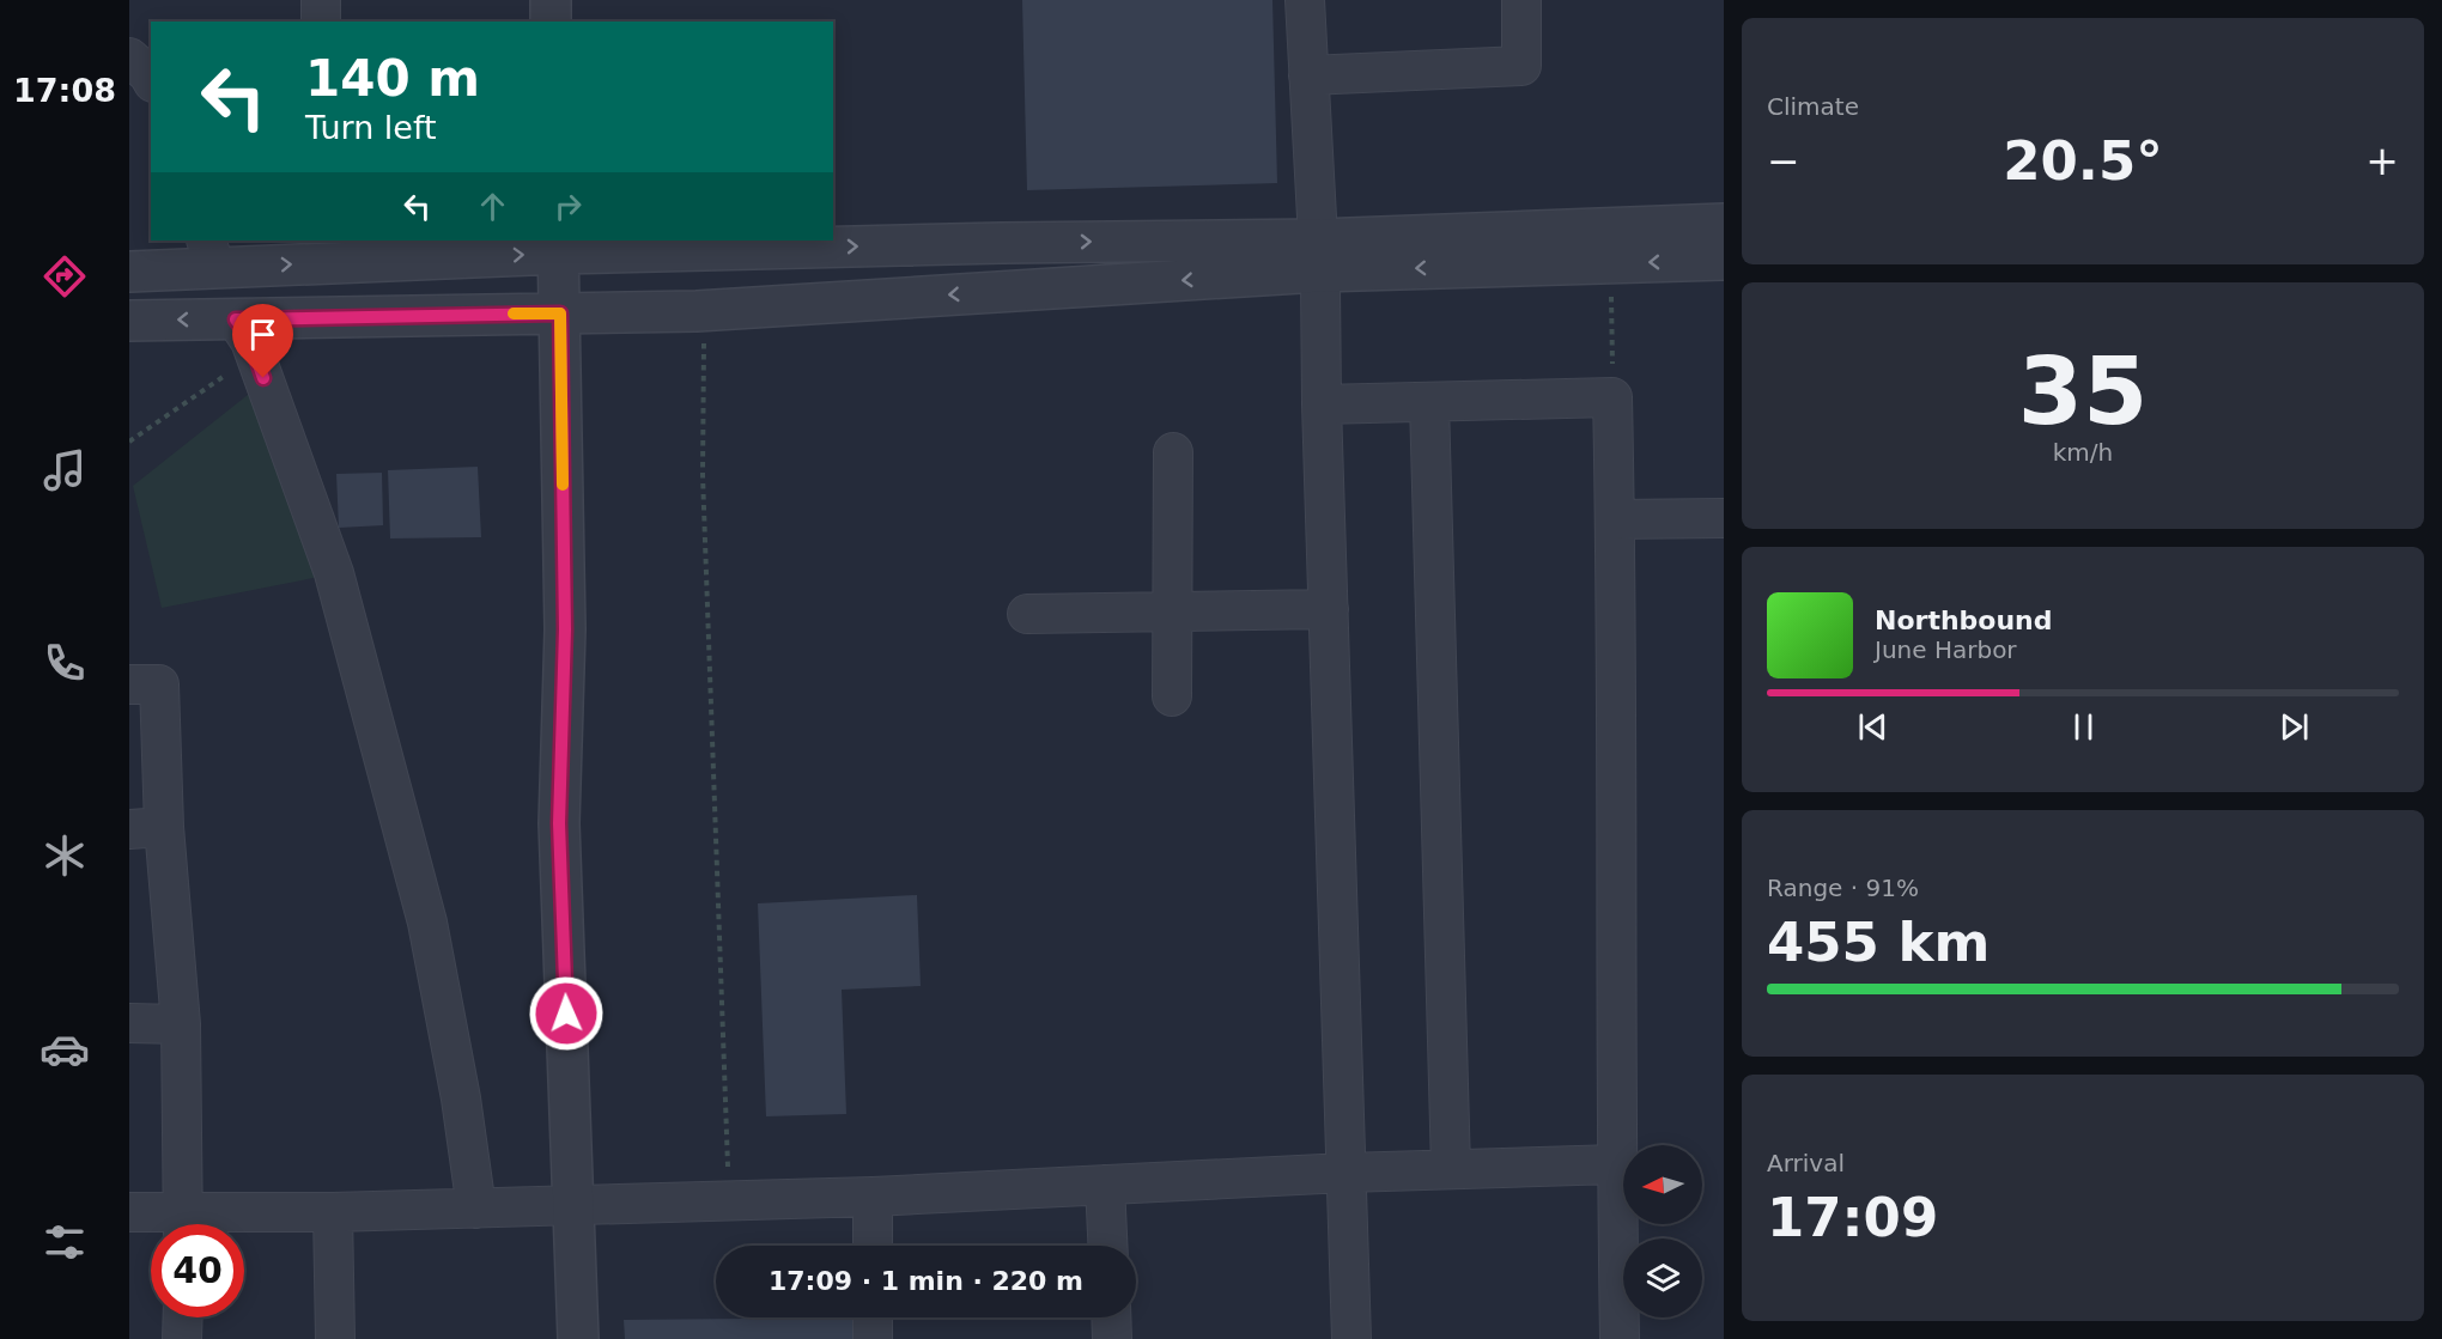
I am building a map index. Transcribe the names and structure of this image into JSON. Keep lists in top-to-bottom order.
{
  "north": "left",
  "page": {
    "tabs": "17:08",
    "tile": [
      "Climate",
      ["35", "km/h"],
      ["Range · 91%", "455 km"],
      ["Arrival", "17:09"]
    ],
    "turn": ["140 m", "Turn left"],
    "heat": ["−", "20.5°", "+"],
    "song": ["Northbound", "June Harbor"],
    "limit": "40",
    "trip": "17:09 · 1 min · 220 m"
  }
}
